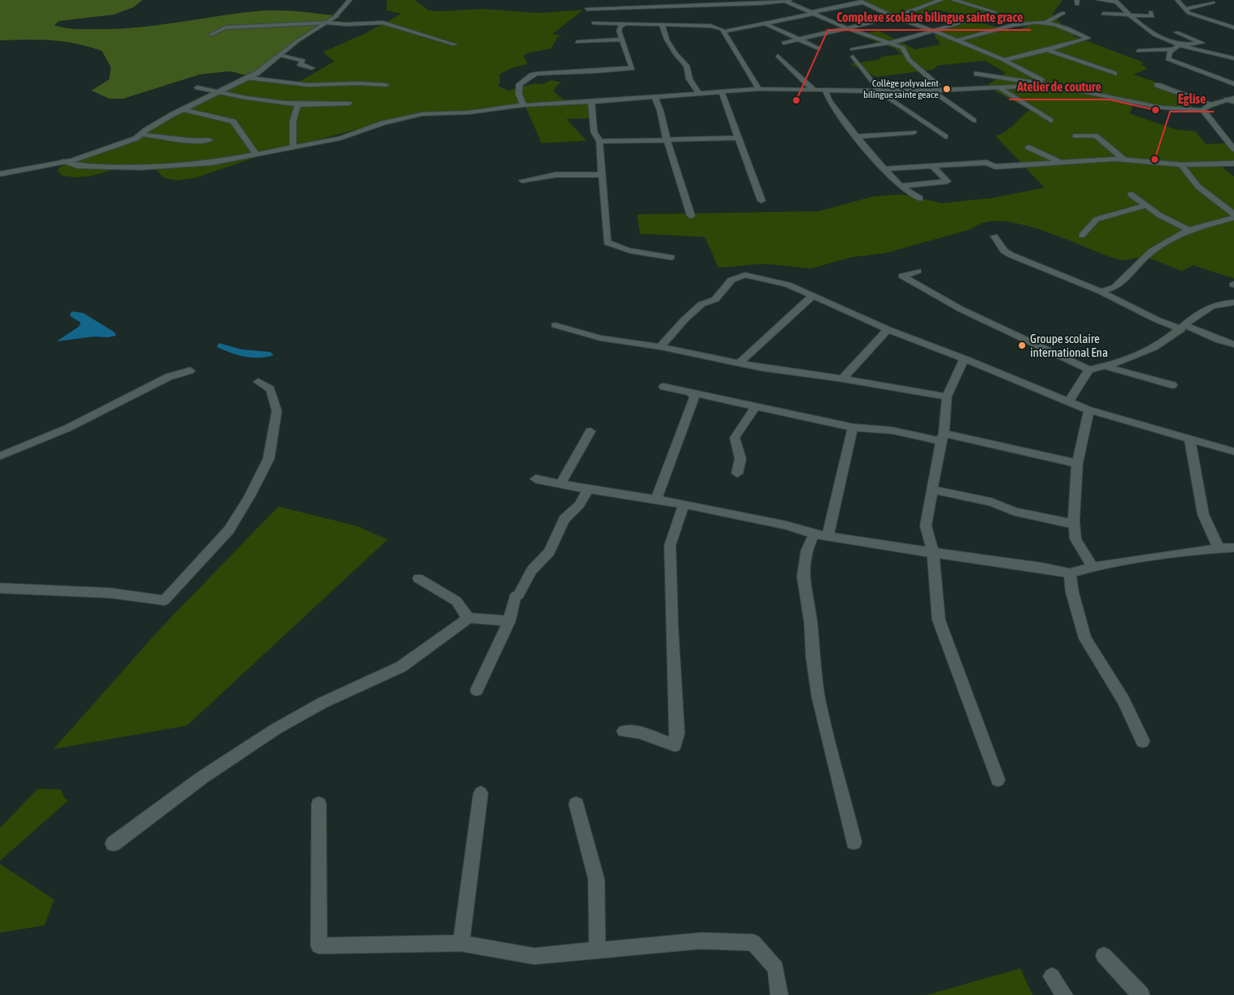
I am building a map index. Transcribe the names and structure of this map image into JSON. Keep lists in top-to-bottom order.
{
  "places": [
    "Collège polyvalent bilingue sainte geace",
    "Complexe scolaire bilingue sainte grace",
    "Atelier de couture",
    "Eglise",
    "Groupe scolaire international Ena"
  ]
}
